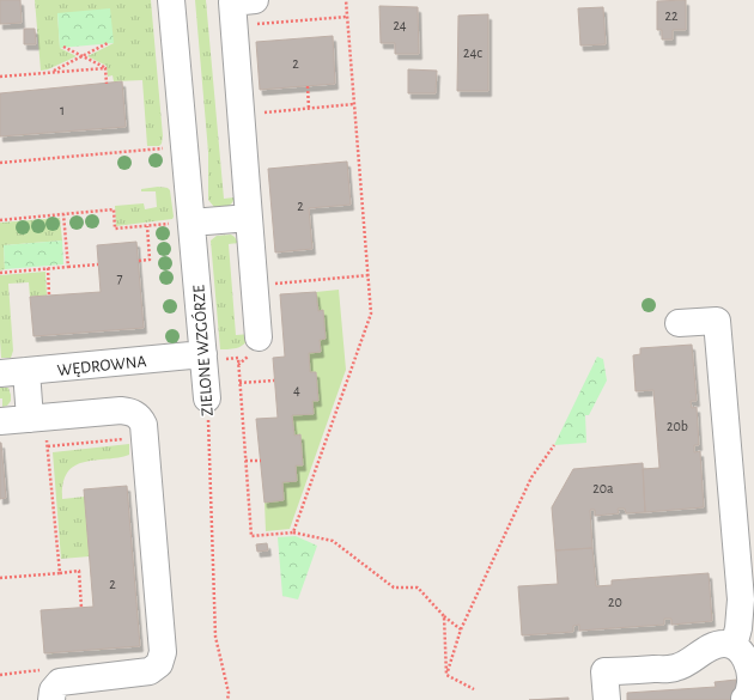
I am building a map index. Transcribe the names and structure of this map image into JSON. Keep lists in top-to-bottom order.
{
  "streets": {
    "street": ["ZIELONE WZGÓRZE", "WĘDROWNA"]
  },
  "crossings": [
    ["ZIELONE WZGÓRZE", "WĘDROWNA"]
  ],
  "house_numbers": [
    "22",
    "24",
    "24c",
    "2",
    "1",
    "2",
    "7",
    "4",
    "20b",
    "20a",
    "2",
    "20"
  ]
}
